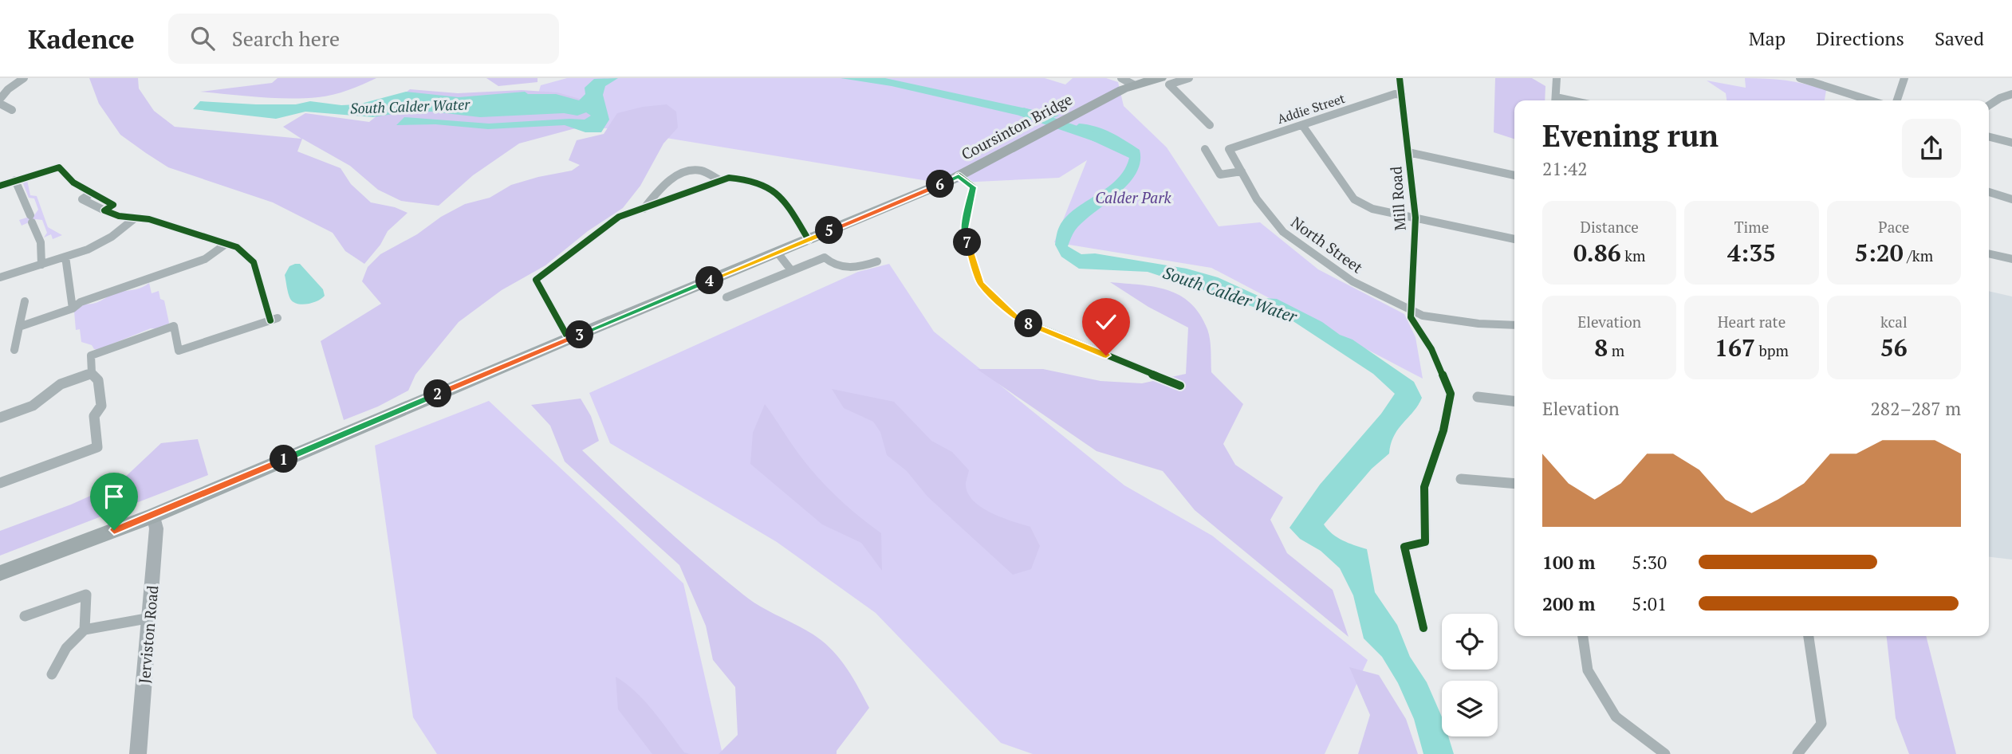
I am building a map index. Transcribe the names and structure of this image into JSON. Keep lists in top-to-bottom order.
{
  "streets": {
    "main road": ["Coursinton Bridge", "Jerviston Road"],
    "street": ["Addie Street", "Mill Road", "North Street"]
  },
  "crossings": [
    ["Addie Street", "Mill Road"],
    ["Addie Street", "North Street"],
    ["Coursinton Bridge", "Jerviston Road"],
    ["Mill Road", "North Street"]
  ],
  "water": ["South Calder Water"],
  "parks": ["Calder Park"],
  "page": {
    "header": "Kadence",
    "search": "Search here",
    "nav": ["Map", "Directions", "Saved"],
    "heading": ["Evening run", "21:42"],
    "pins": [
      "6",
      "5",
      "7",
      "4",
      "8",
      "3",
      "2",
      "1"
    ],
    "stats": [
      ["Distance", "0.86 km"],
      ["Time", "4:35"],
      ["Pace", "5:20 /km"],
      ["Elevation", "8 m"],
      ["Heart rate", "167 bpm"],
      ["kcal", "56"]
    ],
    "chart": ["Elevation", "282–287 m"],
    "list": [
      {
        "name": "100 m",
        "note": "5:30"
      },
      {
        "name": "200 m",
        "note": "5:01"
      }
    ]
  }
}
